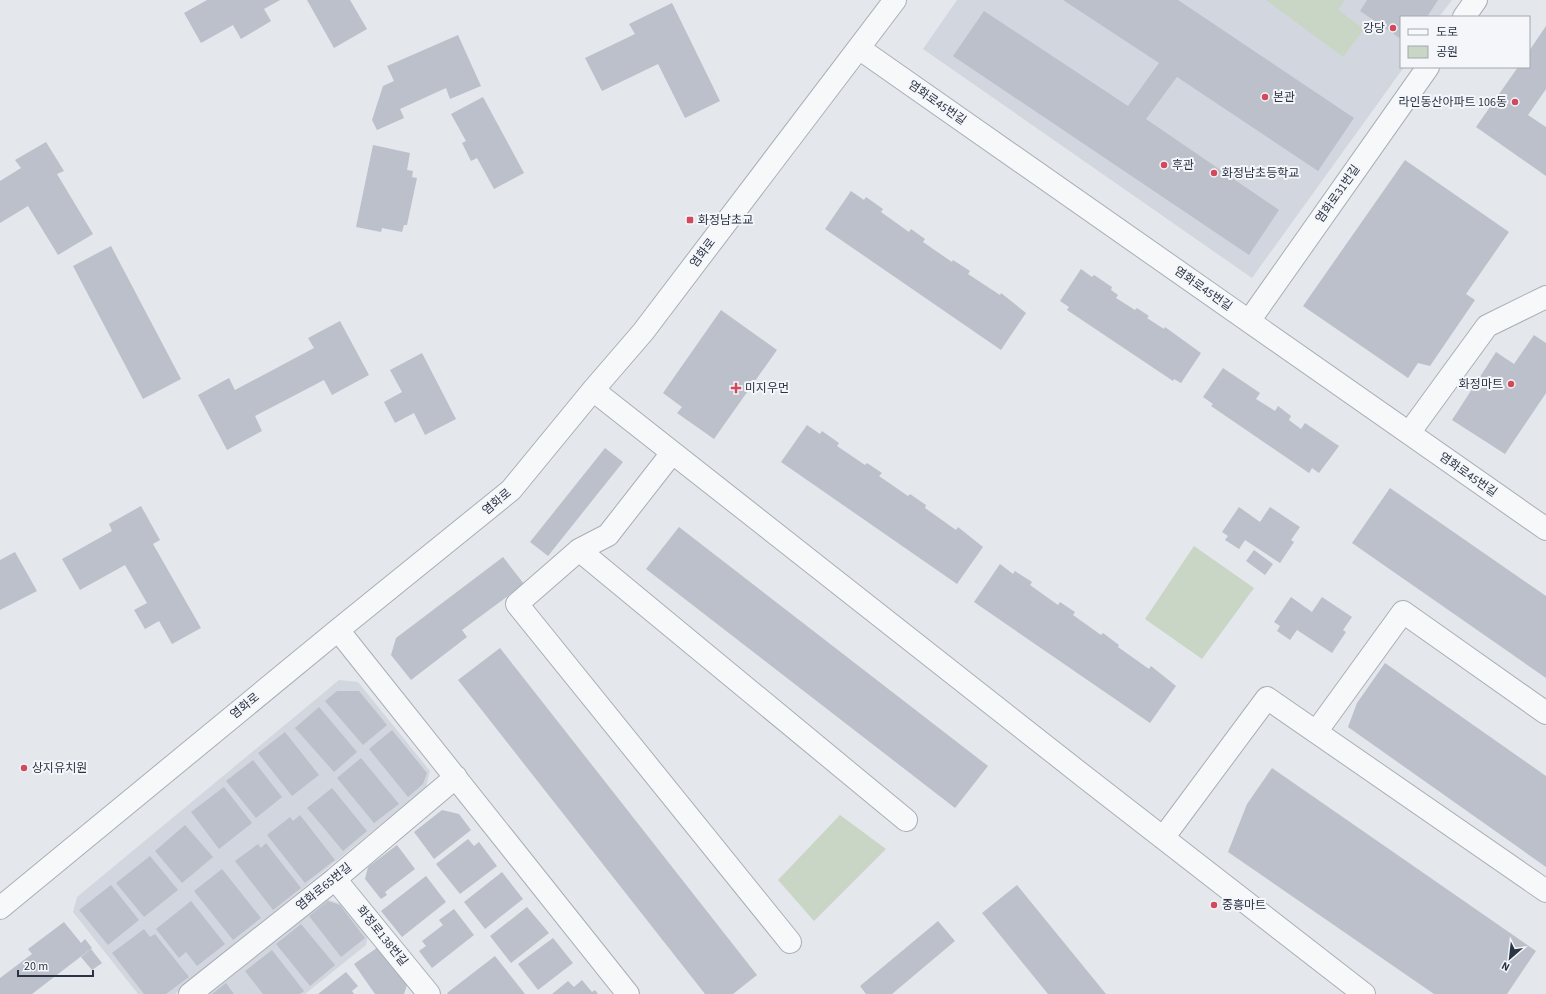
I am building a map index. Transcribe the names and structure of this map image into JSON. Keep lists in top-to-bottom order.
{
  "streets": {
    "street": [
      "염화로45번길",
      "염화로31번길",
      "염화로",
      "염화로65번길",
      "화정로138번길"
    ]
  },
  "crossings": [
    ["염화로45번길", "염화로31번길"],
    ["염화로45번길", "염화로"],
    ["염화로65번길", "화정로138번길"]
  ],
  "places": {
    "other": [
      "강당",
      "본관",
      "라인동산아파트 106동",
      "후관",
      "화정남초등학교",
      "화정마트",
      "상지유치원",
      "중흥마트"
    ],
    "transit": ["화정남초교"],
    "health": ["미지우먼"]
  },
  "legend": ["도로", "공원"],
  "scale_bar": "20 m",
  "north": "bottom left"
}
